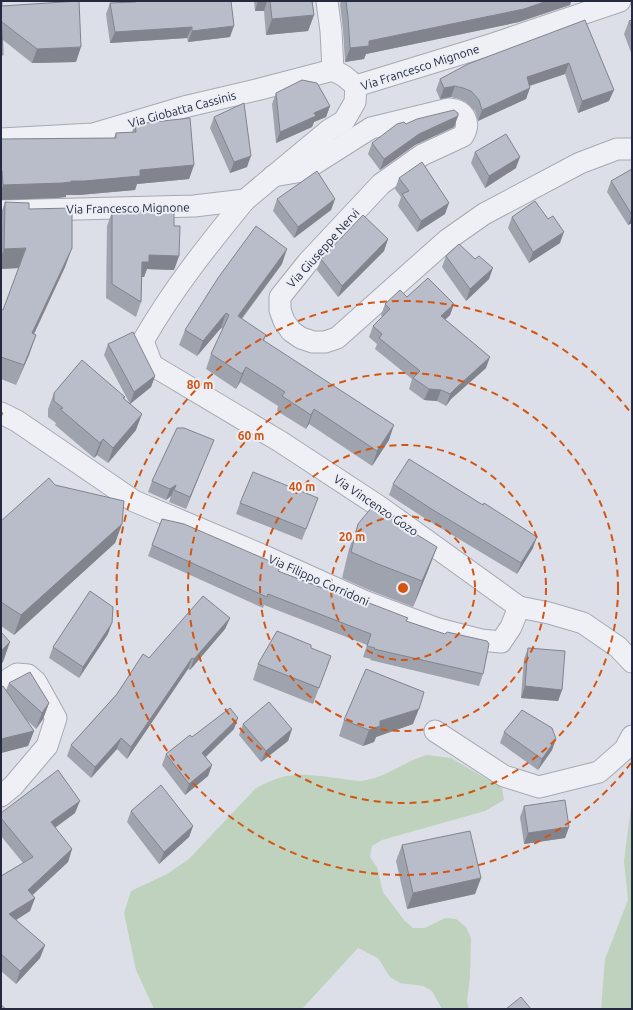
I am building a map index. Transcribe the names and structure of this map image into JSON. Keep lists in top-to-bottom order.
{
  "streets": {
    "street": [
      "Via Francesco Mignone",
      "Via Giobatta Cassinis",
      "Via Giuseppe Nervi",
      "Via Vincenzo Gozo",
      "Via Filippo Corridoni"
    ]
  },
  "crossings": [
    ["Via Francesco Mignone", "Via Giuseppe Nervi"],
    ["Via Francesco Mignone", "Via Vincenzo Gozo"],
    ["Via Vincenzo Gozo", "Via Filippo Corridoni"]
  ],
  "rings": [
    "80 m",
    "60 m",
    "40 m",
    "20 m"
  ]
}
